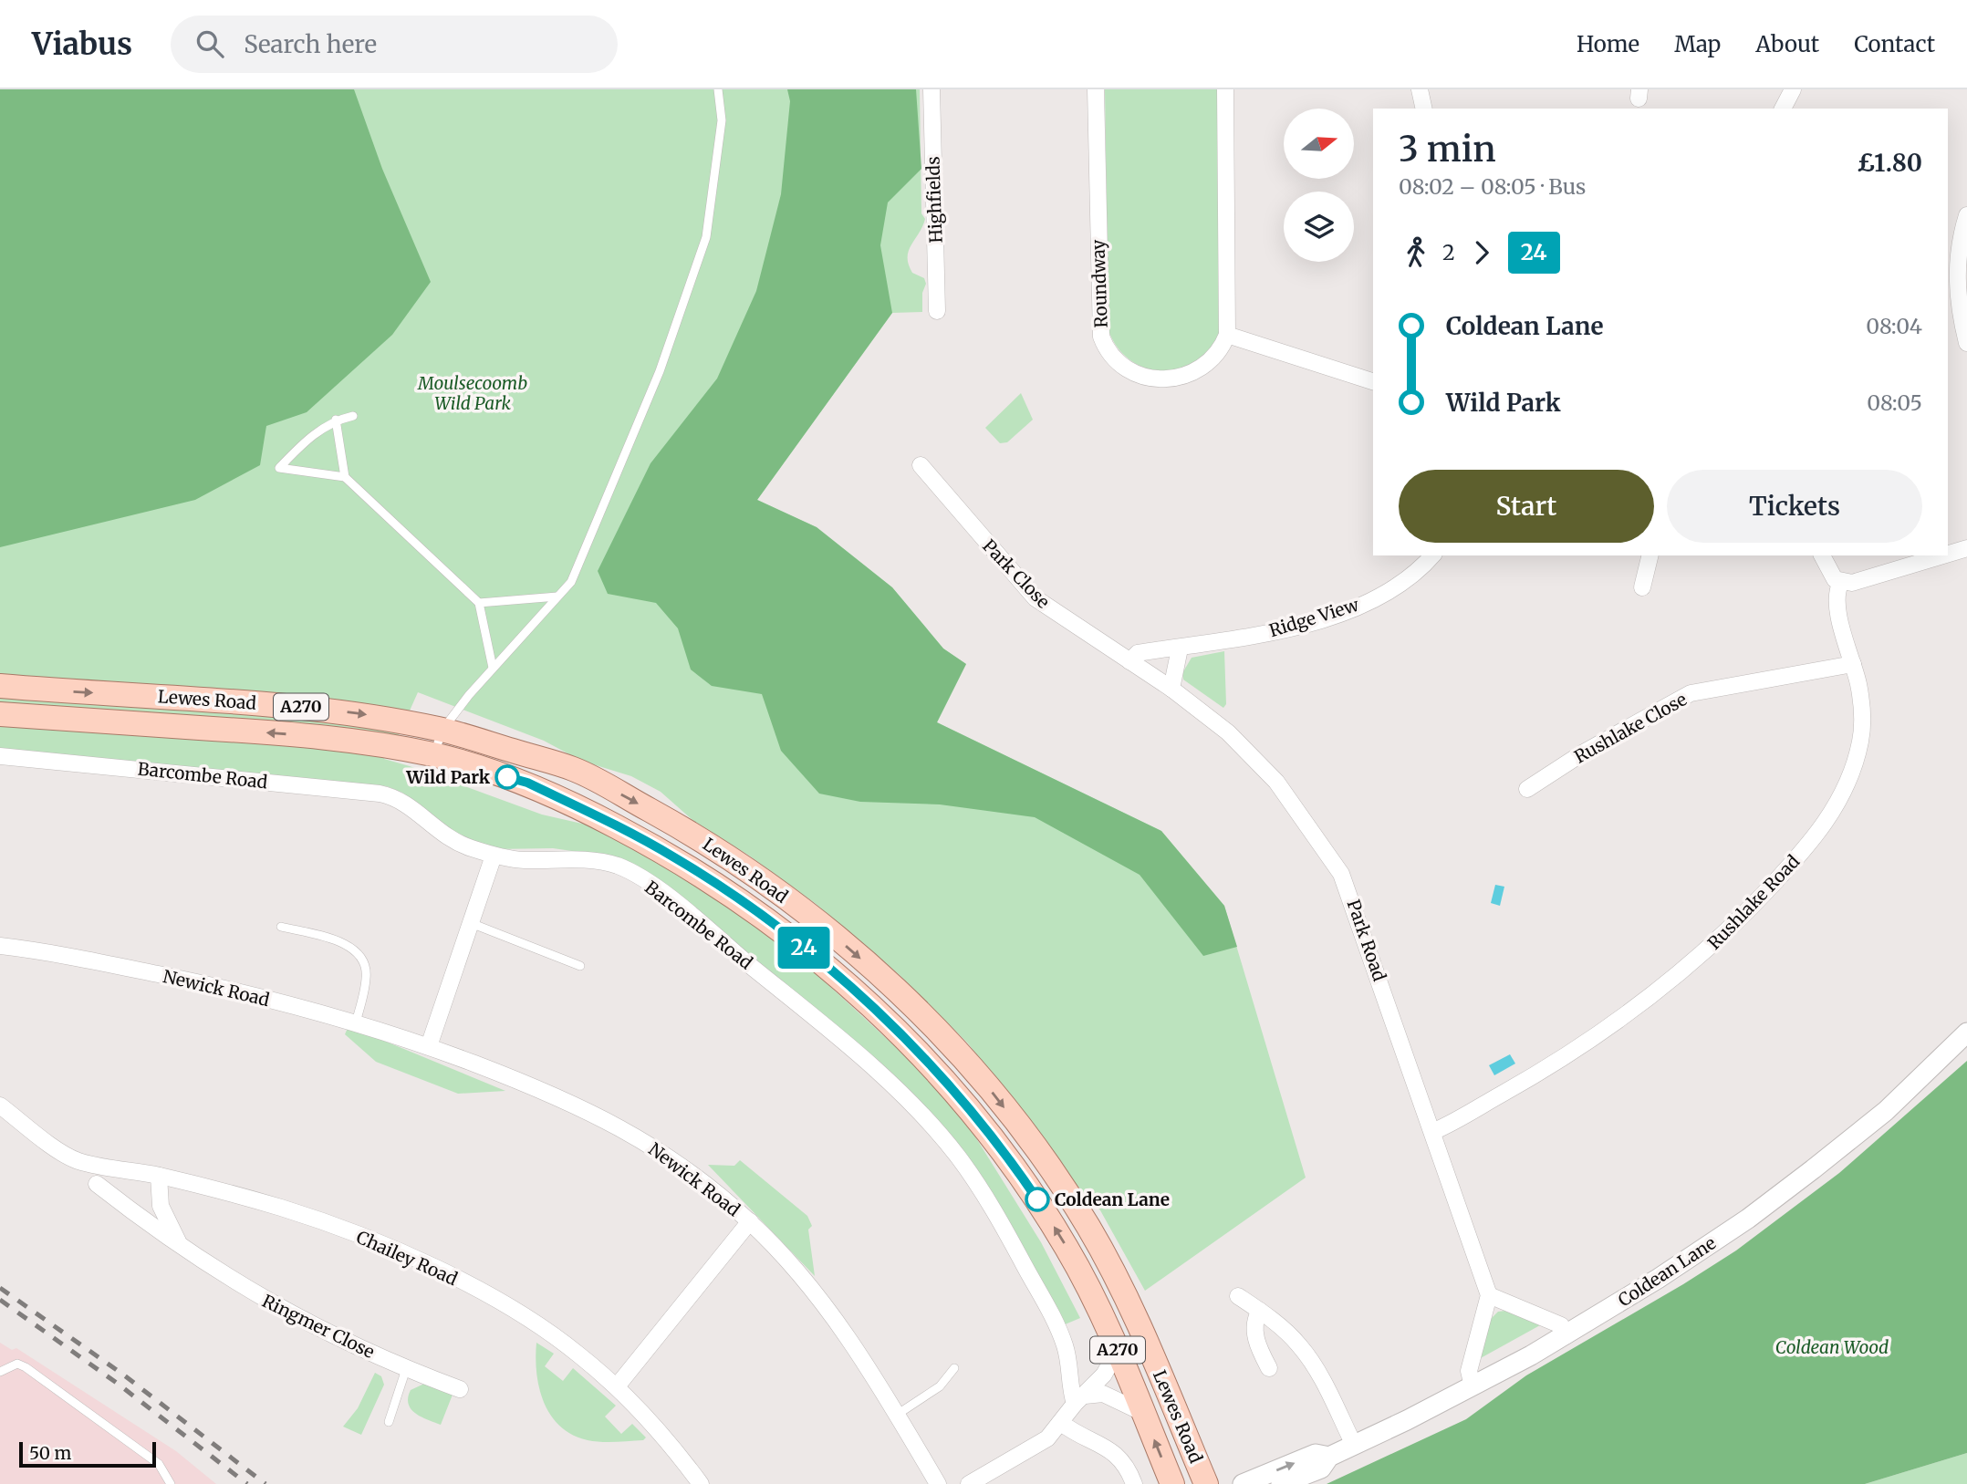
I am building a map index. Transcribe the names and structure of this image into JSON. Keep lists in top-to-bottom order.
{
  "streets": {
    "main road": ["Lewes Road", "A270"],
    "street": [
      "Highfields",
      "Roundway",
      "Park Close",
      "Ridge View",
      "Rushlake Close",
      "Barcombe Road",
      "Rushlake Road",
      "Park Road",
      "Newick Road",
      "Chailey Road",
      "Coldean Lane",
      "Ringmer Close"
    ]
  },
  "crossings": [
    ["Park Close", "Ridge View"],
    ["Park Close", "Park Road"],
    ["Ridge View", "Park Road"],
    ["Rushlake Close", "Rushlake Road"],
    ["Rushlake Road", "Park Road"],
    ["Newick Road", "Chailey Road"],
    ["Chailey Road", "Ringmer Close"]
  ],
  "parks": ["Moulsecoomb Wild Park", "Coldean Wood"],
  "places": ["Wild Park", "Coldean Lane"],
  "lines": ["bus line 24"],
  "scale_bar": "50 m",
  "north": "right",
  "page": {
    "header": "Viabus",
    "search": "Search here",
    "nav": [
      "Home",
      "Map",
      "About",
      "Contact"
    ],
    "on_map": "24",
    "heading": ["3 min", "08:02 – 08:05 · Bus", "£1.80"],
    "legs": ["2", "24"],
    "list": [
      {
        "name": "Coldean Lane",
        "value": "08:04"
      },
      {
        "name": "Wild Park",
        "value": "08:05"
      }
    ],
    "buttons": ["Start", "Tickets"],
    "scale": "50 m"
  }
}
